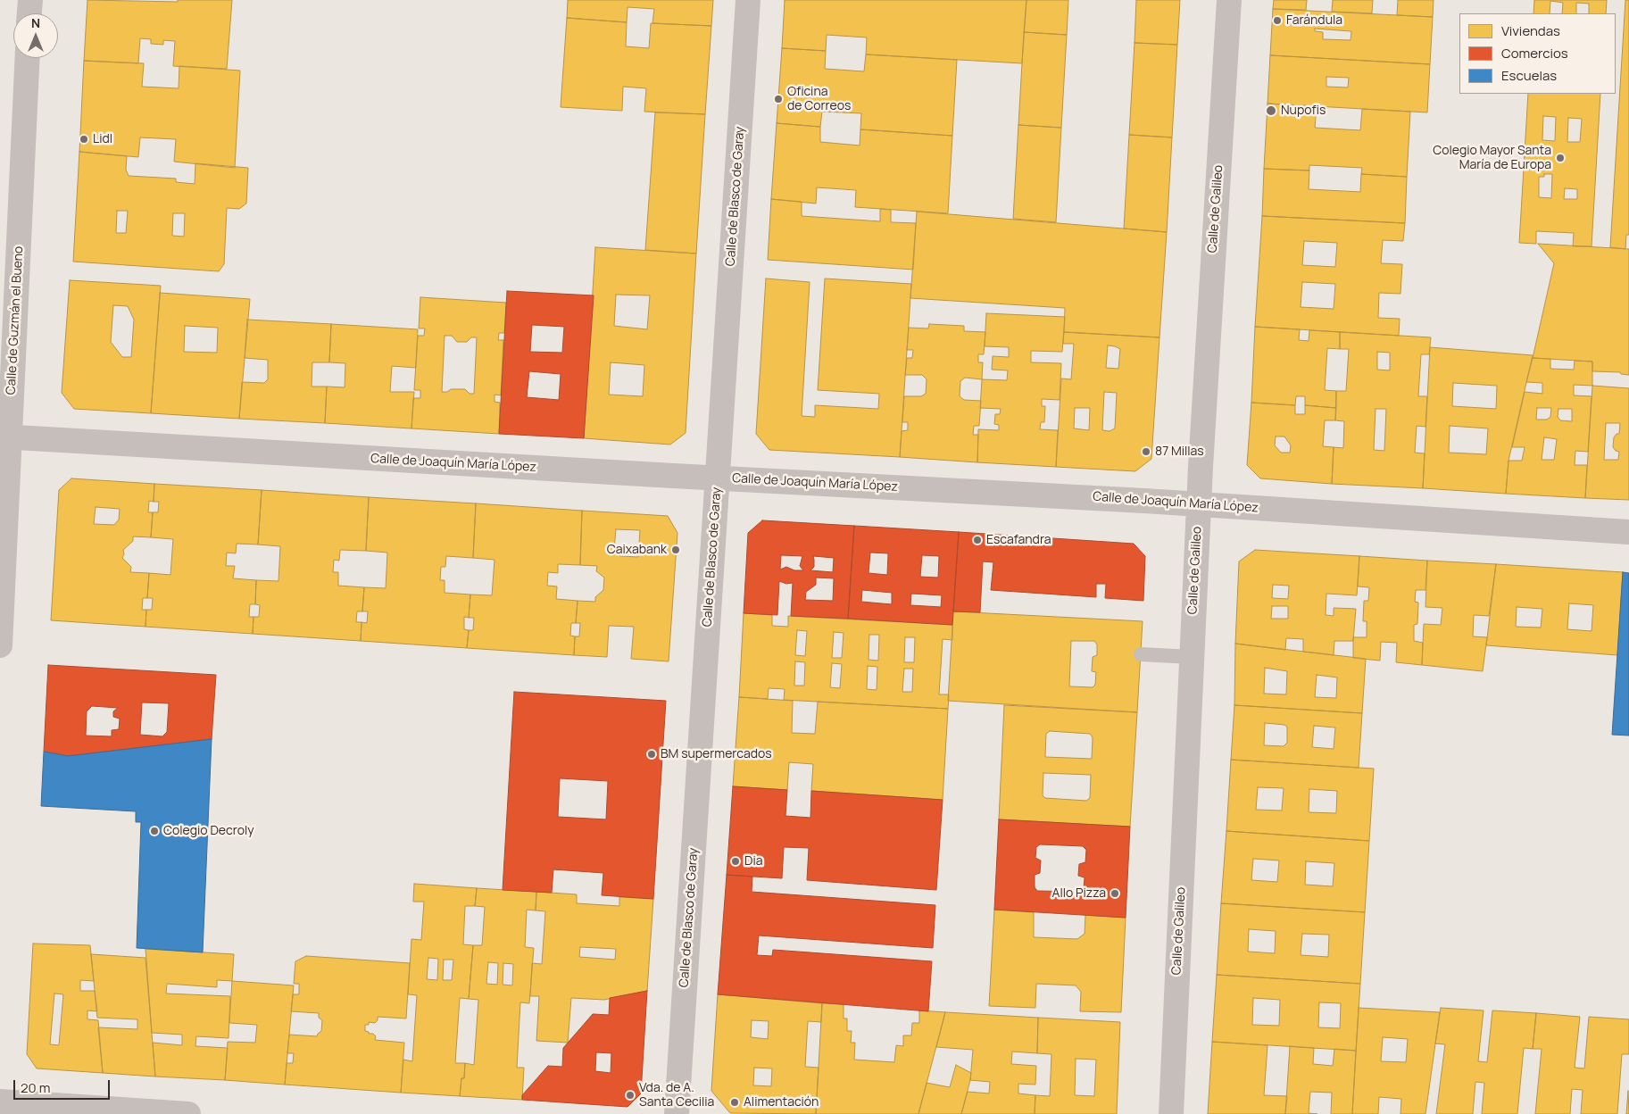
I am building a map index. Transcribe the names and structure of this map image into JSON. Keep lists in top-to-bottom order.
{
  "streets": {
    "street": [
      "Calle de Blasco de Garay",
      "Calle de Galileo",
      "Calle de Guzmán el Bueno",
      "Calle de Joaquín María López"
    ]
  },
  "crossings": [
    ["Calle de Blasco de Garay", "Calle de Joaquín María López"],
    ["Calle de Galileo", "Calle de Joaquín María López"],
    ["Calle de Guzmán el Bueno", "Calle de Joaquín María López"]
  ],
  "places": [
    "Farándula",
    "Oficina de Correos",
    "Nupofis",
    "Lidl",
    "Colegio Mayor Santa María de Europa",
    "87 Millas",
    "Escafandra",
    "Caixabank",
    "BM supermercados",
    "Colegio Decroly",
    "Dia",
    "Allo Pizza",
    "Vda. de A. Santa Cecilia",
    "Alimentación"
  ],
  "legend": ["Viviendas", "Comercios", "Escuelas"],
  "scale_bar": "20 m",
  "north": "top"
}
